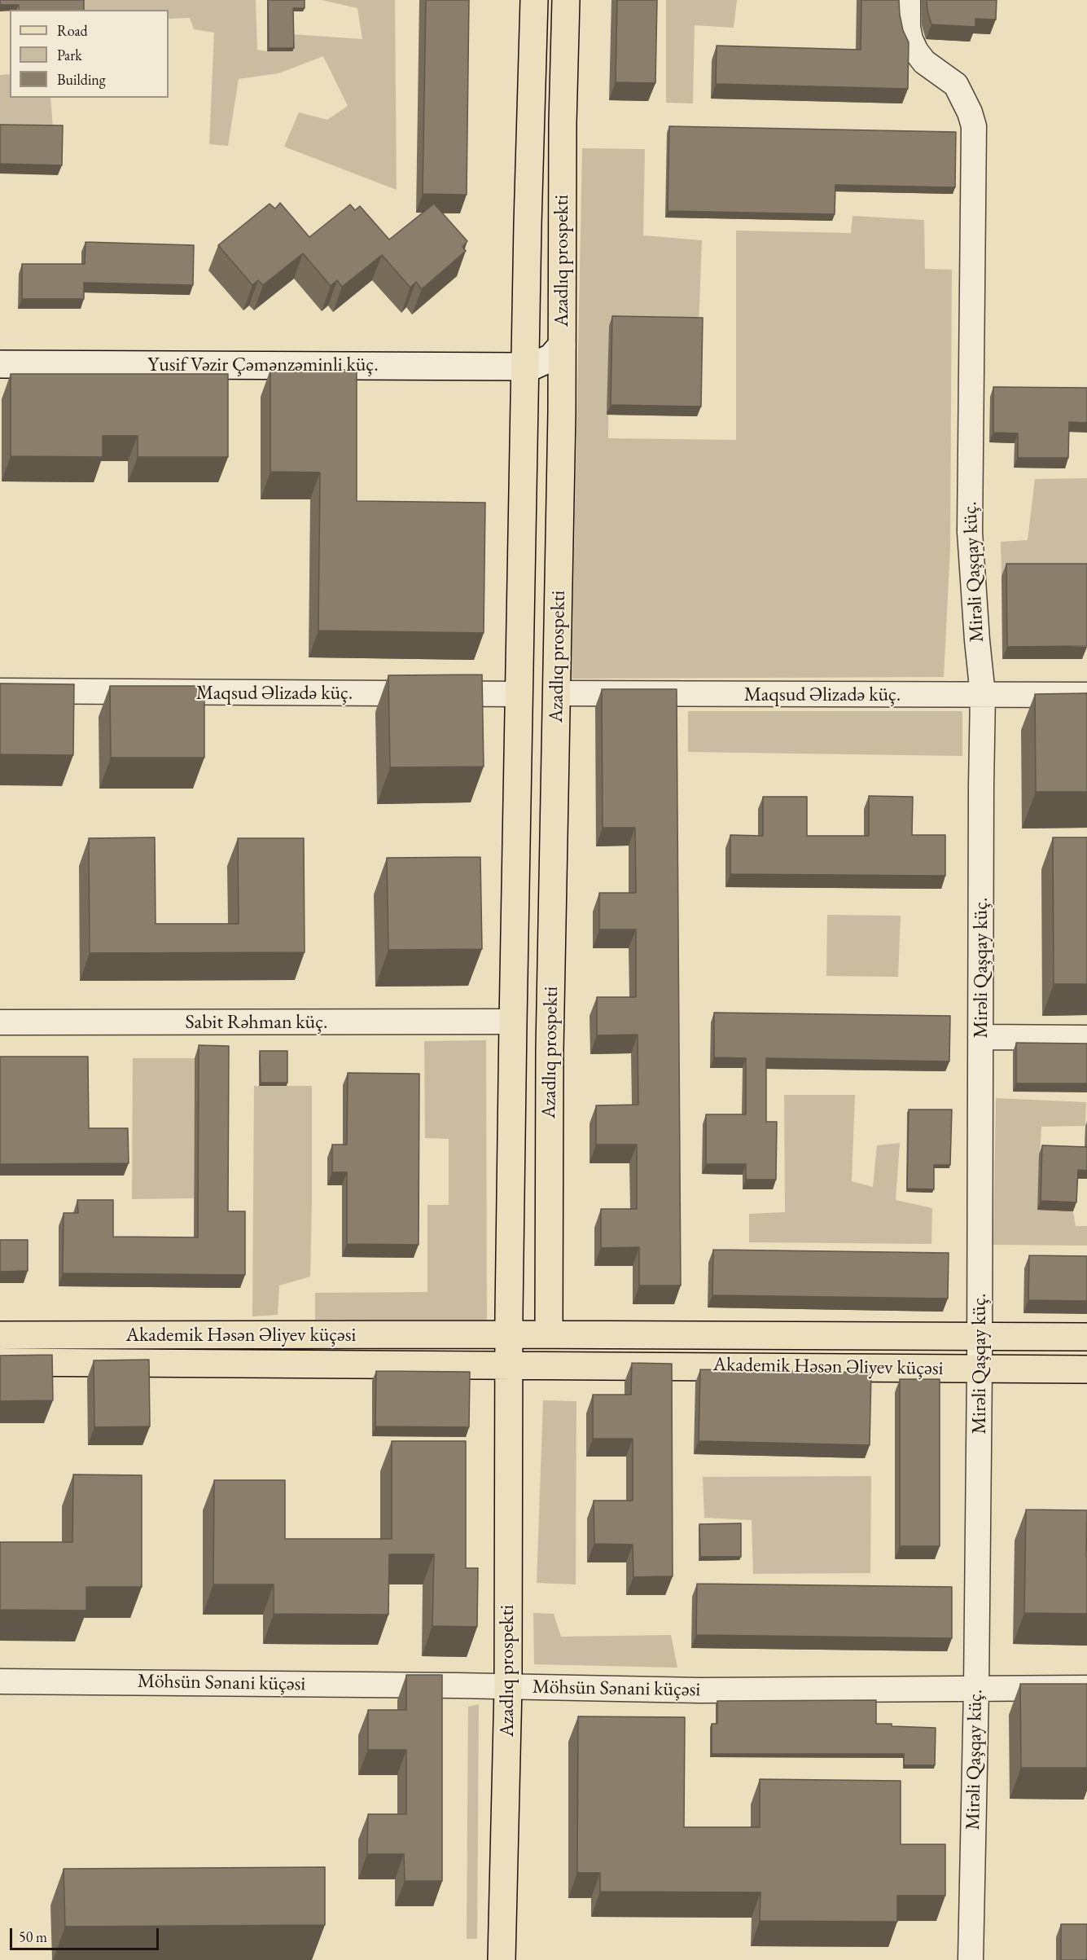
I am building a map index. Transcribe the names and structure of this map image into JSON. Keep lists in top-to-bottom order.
{
  "streets": {
    "main road": ["Azadlıq prospekti", "Yusif Vəzir Çəmənzəminli küç.", "Akademik Həsən Əliyev küçəsi"],
    "street": [
      "Mirəli Qaşqay küç.",
      "Maqsud Əlizadə küç.",
      "Sabit Rəhman küç.",
      "Möhsün Sənani küçəsi"
    ]
  },
  "crossings": [
    ["Azadlıq prospekti", "Yusif Vəzir Çəmənzəminli küç."],
    ["Azadlıq prospekti", "Maqsud Əlizadə küç."],
    ["Azadlıq prospekti", "Sabit Rəhman küç."],
    ["Azadlıq prospekti", "Akademik Həsən Əliyev küçəsi"],
    ["Azadlıq prospekti", "Möhsün Sənani küçəsi"],
    ["Mirəli Qaşqay küç.", "Maqsud Əlizadə küç."],
    ["Mirəli Qaşqay küç.", "Akademik Həsən Əliyev küçəsi"],
    ["Mirəli Qaşqay küç.", "Möhsün Sənani küçəsi"]
  ],
  "legend": ["Road", "Park", "Building"],
  "scale_bar": "50 m"
}
